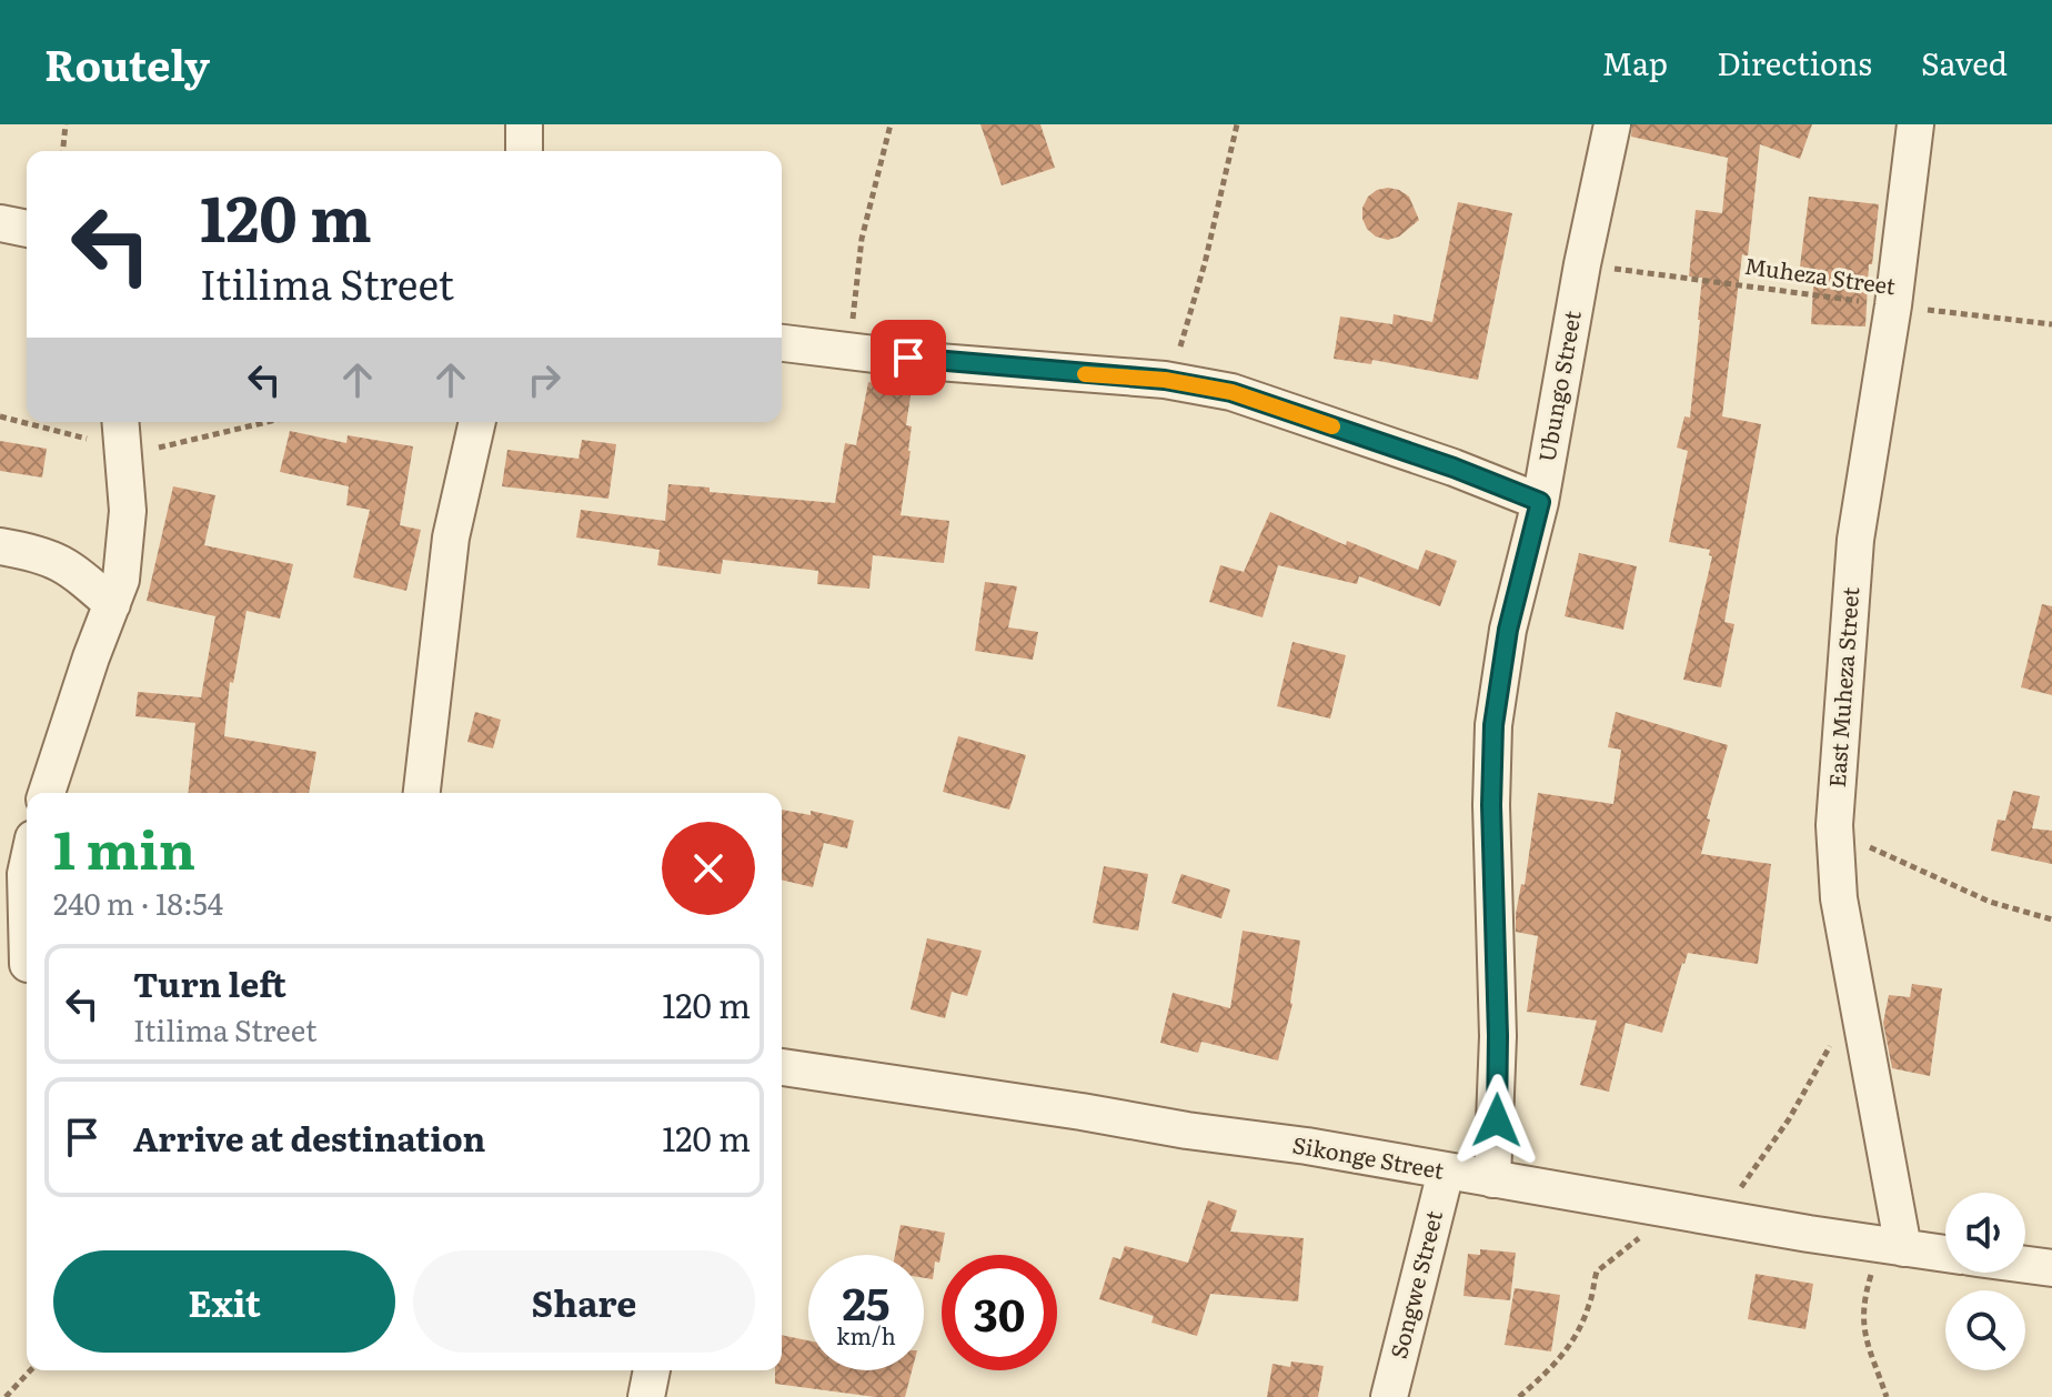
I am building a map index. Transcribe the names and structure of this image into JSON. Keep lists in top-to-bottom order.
{
  "streets": {
    "street": [
      "Ubungo Street",
      "East Muheza Street",
      "Sikonge Street",
      "Songwe Street"
    ],
    "path": ["Muheza Street"]
  },
  "crossings": [
    ["Muheza Street", "Ubungo Street"],
    ["Muheza Street", "East Muheza Street"],
    ["Ubungo Street", "Sikonge Street"],
    ["East Muheza Street", "Sikonge Street"],
    ["Sikonge Street", "Songwe Street"]
  ],
  "page": {
    "header": "Routely",
    "nav": ["Map", "Directions", "Saved"],
    "turn": ["120 m", "Itilima Street"],
    "heading": ["1 min", "240 m · 18:54"],
    "list": [
      {
        "name": "Turn left",
        "note": "Itilima Street",
        "value": "120 m"
      },
      {
        "name": "Arrive at destination",
        "value": "120 m"
      }
    ],
    "buttons": ["Exit", "Share"],
    "speed": "25 km/h",
    "limit": "30"
  }
}
